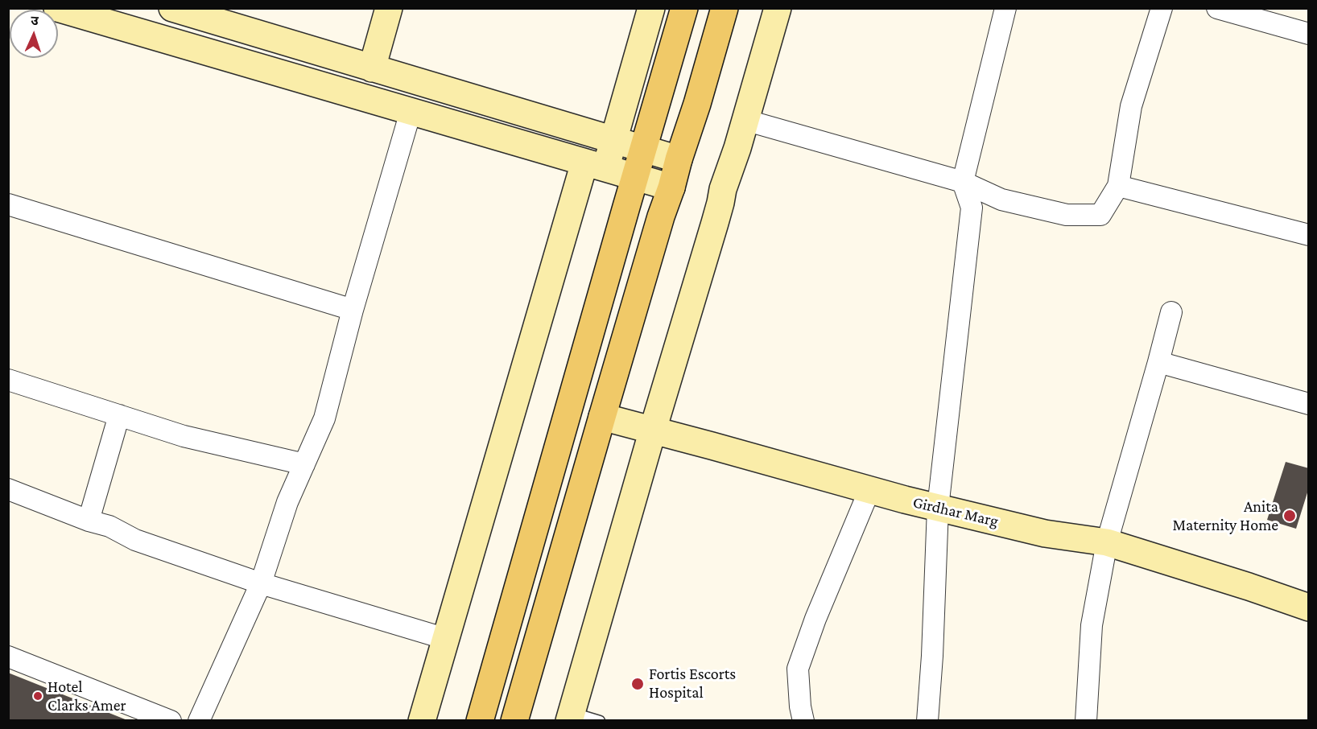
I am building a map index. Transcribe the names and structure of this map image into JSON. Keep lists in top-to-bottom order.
{
  "streets": {
    "street": ["Girdhar Marg"]
  },
  "places": ["Anita Maternity Home", "Fortis Escorts Hospital", "Hotel Clarks Amer"],
  "north": "top"
}
